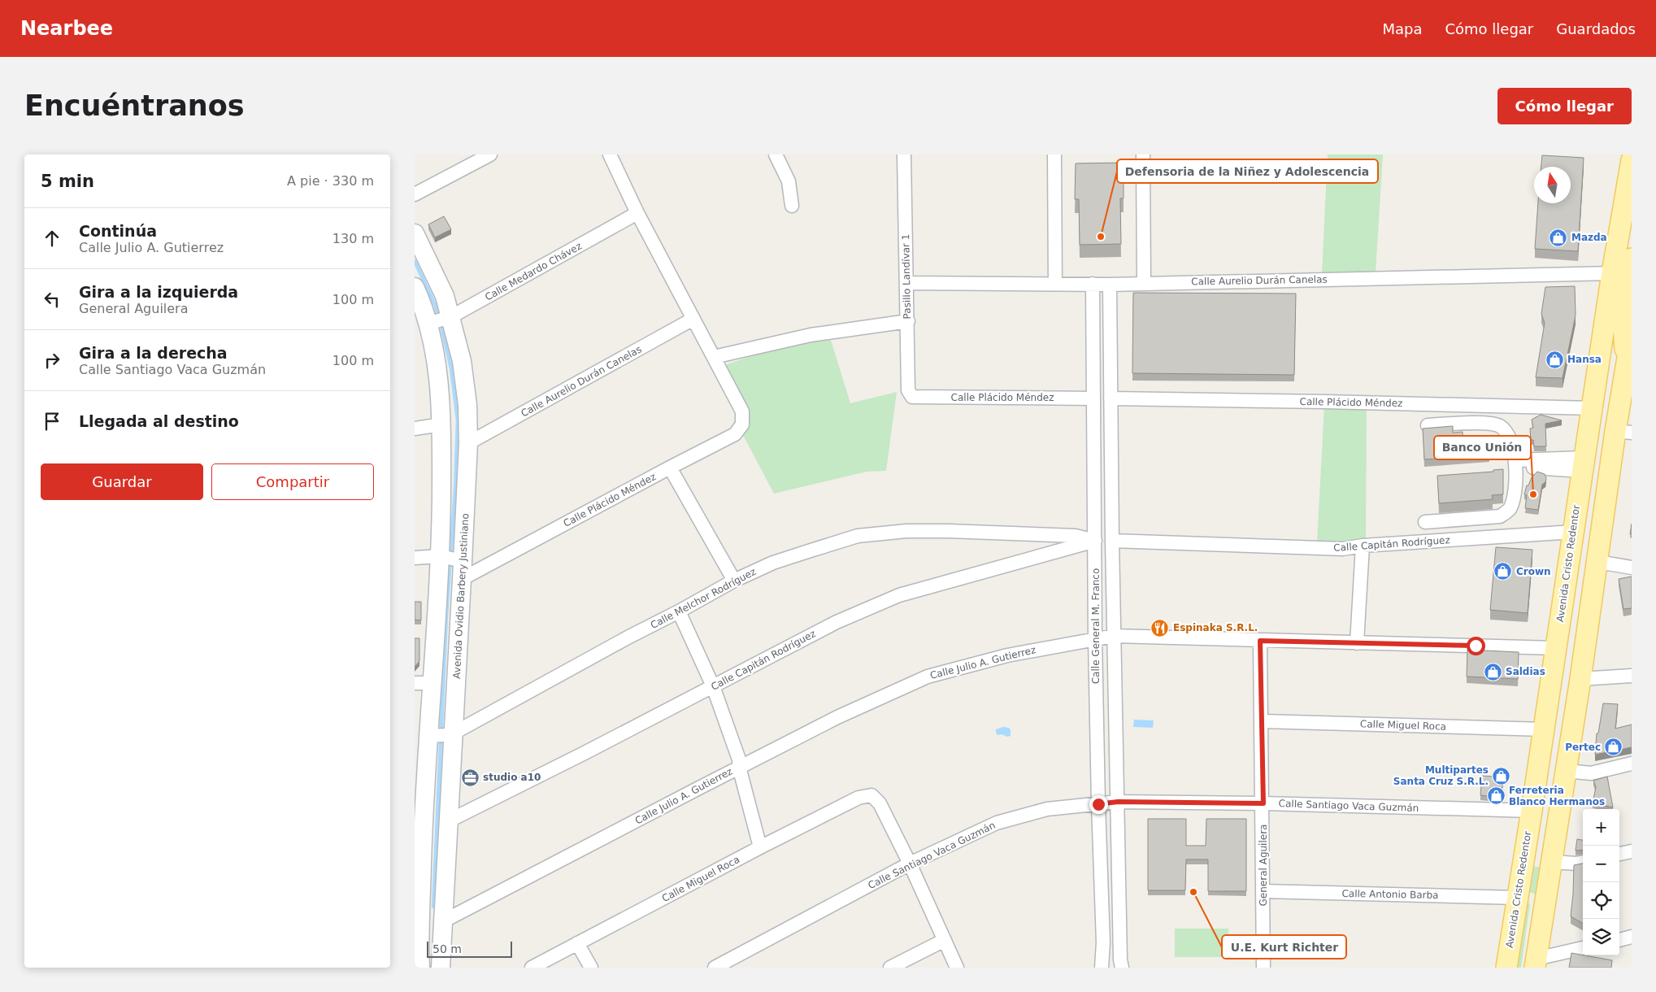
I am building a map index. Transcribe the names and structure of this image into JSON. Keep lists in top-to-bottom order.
{
  "streets": {
    "main road": ["Avenida Cristo Redentor"],
    "street": [
      "Calle Medardo Chávez",
      "Pasillo Landívar 1",
      "Calle Aurelio Durán Canelas",
      "Calle Plácido Méndez",
      "Calle Capitán Rodríguez",
      "Avenida Ovidio Barbery Justiniano",
      "Calle Melchor Rodríguez",
      "Calle General M. Franco",
      "Calle Julio A. Gutierrez",
      "Calle Miguel Roca",
      "Calle Santiago Vaca Guzmán",
      "General Aguilera",
      "Calle Antonio Barba"
    ]
  },
  "crossings": [
    ["Calle Medardo Chávez", "Avenida Ovidio Barbery Justiniano"],
    ["Pasillo Landívar 1", "Calle Aurelio Durán Canelas"],
    ["Pasillo Landívar 1", "Calle Plácido Méndez"],
    ["Calle Aurelio Durán Canelas", "Avenida Cristo Redentor"],
    ["Calle Aurelio Durán Canelas", "Avenida Ovidio Barbery Justiniano"],
    ["Calle Aurelio Durán Canelas", "Calle General M. Franco"],
    ["Calle Plácido Méndez", "Avenida Cristo Redentor"],
    ["Calle Plácido Méndez", "Avenida Ovidio Barbery Justiniano"],
    ["Calle Plácido Méndez", "Calle General M. Franco"],
    ["Calle Capitán Rodríguez", "Avenida Cristo Redentor"],
    ["Calle Capitán Rodríguez", "Avenida Ovidio Barbery Justiniano"],
    ["Calle Capitán Rodríguez", "Calle Melchor Rodríguez"],
    ["Calle Capitán Rodríguez", "Calle General M. Franco"],
    ["Avenida Cristo Redentor", "Calle Julio A. Gutierrez"],
    ["Avenida Cristo Redentor", "Calle Miguel Roca"],
    ["Avenida Cristo Redentor", "Calle Santiago Vaca Guzmán"],
    ["Avenida Cristo Redentor", "Calle Antonio Barba"],
    ["Avenida Ovidio Barbery Justiniano", "Calle Melchor Rodríguez"],
    ["Avenida Ovidio Barbery Justiniano", "Calle Julio A. Gutierrez"],
    ["Calle Melchor Rodríguez", "Calle General M. Franco"],
    ["Calle General M. Franco", "Calle Julio A. Gutierrez"],
    ["Calle General M. Franco", "Calle Santiago Vaca Guzmán"],
    ["Calle Julio A. Gutierrez", "General Aguilera"],
    ["Calle Miguel Roca", "Calle Santiago Vaca Guzmán"],
    ["Calle Miguel Roca", "General Aguilera"],
    ["Calle Santiago Vaca Guzmán", "General Aguilera"],
    ["General Aguilera", "Calle Antonio Barba"]
  ],
  "places": {
    "other": ["Defensoria de la Niñez y Adolescencia", "Banco Unión", "U.E. Kurt Richter"],
    "shop": [
      "Mazda",
      "Hansa",
      "Crown",
      "Saldias",
      "Pertec",
      "Multipartes Santa Cruz S.R.L.",
      "Ferreteria Blanco Hermanos"
    ],
    "restaurant": ["Espinaka S.R.L."],
    "office": ["studio a10"]
  },
  "scale_bar": "50 m",
  "north": "top",
  "page": {
    "header": "Nearbee",
    "nav": ["Mapa", "Cómo llegar", "Guardados"],
    "buttons": [
      "Cómo llegar",
      ["Guardar", "Compartir"]
    ],
    "title": "Encuéntranos",
    "heading": ["5 min", "A pie · 330 m"],
    "list": [
      ["Continúa", "Calle Julio A. Gutierrez", "130 m"],
      ["Gira a la izquierda", "General Aguilera", "100 m"],
      ["Gira a la derecha", "Calle Santiago Vaca Guzmán", "100 m"],
      "Llegada al destino"
    ],
    "map_buttons": ["+", "−"],
    "scale": "50 m"
  }
}
